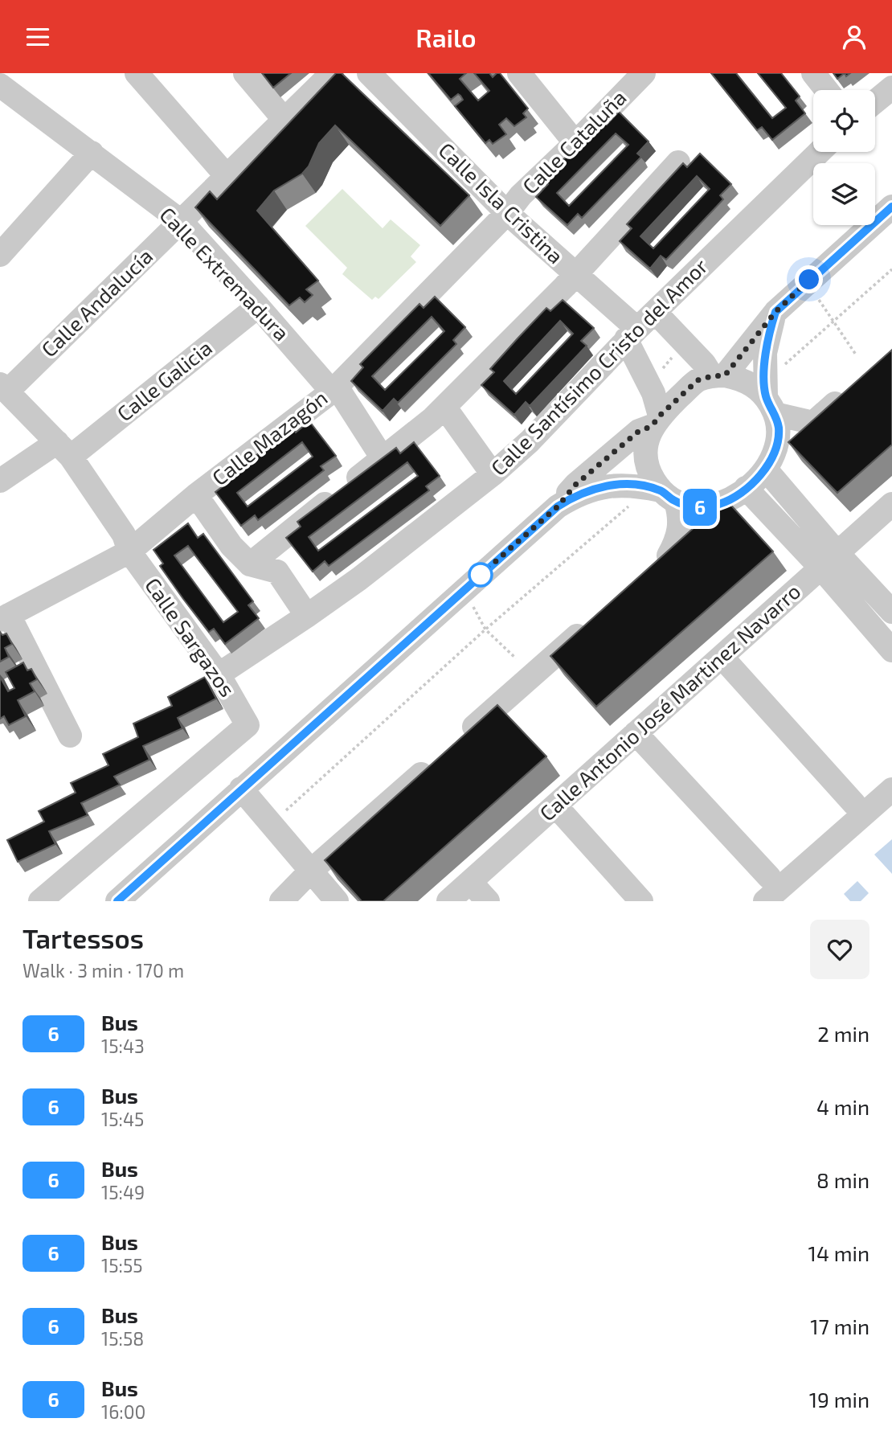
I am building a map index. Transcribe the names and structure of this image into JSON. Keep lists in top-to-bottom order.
{
  "streets": {
    "street": [
      "Calle Cataluña",
      "Calle Isla Cristina",
      "Calle Extremadura",
      "Calle Andalucía",
      "Calle Santísimo Cristo del Amor",
      "Calle Galicia",
      "Calle Mazagón",
      "Calle Sargazos",
      "Calle Antonio José Martinez Navarro"
    ]
  },
  "crossings": [
    ["Calle Cataluña", "Calle Isla Cristina"],
    ["Calle Cataluña", "Calle Mazagón"],
    ["Calle Isla Cristina", "Calle Santísimo Cristo del Amor"],
    ["Calle Isla Cristina", "Calle Mazagón"],
    ["Calle Extremadura", "Calle Andalucía"],
    ["Calle Extremadura", "Calle Galicia"],
    ["Calle Extremadura", "Calle Mazagón"],
    ["Calle Andalucía", "Calle Sargazos"],
    ["Calle Santísimo Cristo del Amor", "Calle Sargazos"],
    ["Calle Galicia", "Calle Sargazos"],
    ["Calle Mazagón", "Calle Sargazos"]
  ],
  "lines": ["bus line 6"],
  "page": {
    "header": "Railo",
    "on_map": "6",
    "heading": ["Tartessos", "Walk · 3 min · 170 m"],
    "list": [
      {
        "mark": "6",
        "name": "Bus",
        "note": "15:43",
        "value": "2 min"
      },
      {
        "mark": "6",
        "name": "Bus",
        "note": "15:45",
        "value": "4 min"
      },
      {
        "mark": "6",
        "name": "Bus",
        "note": "15:49",
        "value": "8 min"
      },
      {
        "mark": "6",
        "name": "Bus",
        "note": "15:55",
        "value": "14 min"
      },
      {
        "mark": "6",
        "name": "Bus",
        "note": "15:58",
        "value": "17 min"
      },
      {
        "mark": "6",
        "name": "Bus",
        "note": "16:00",
        "value": "19 min"
      }
    ]
  }
}
